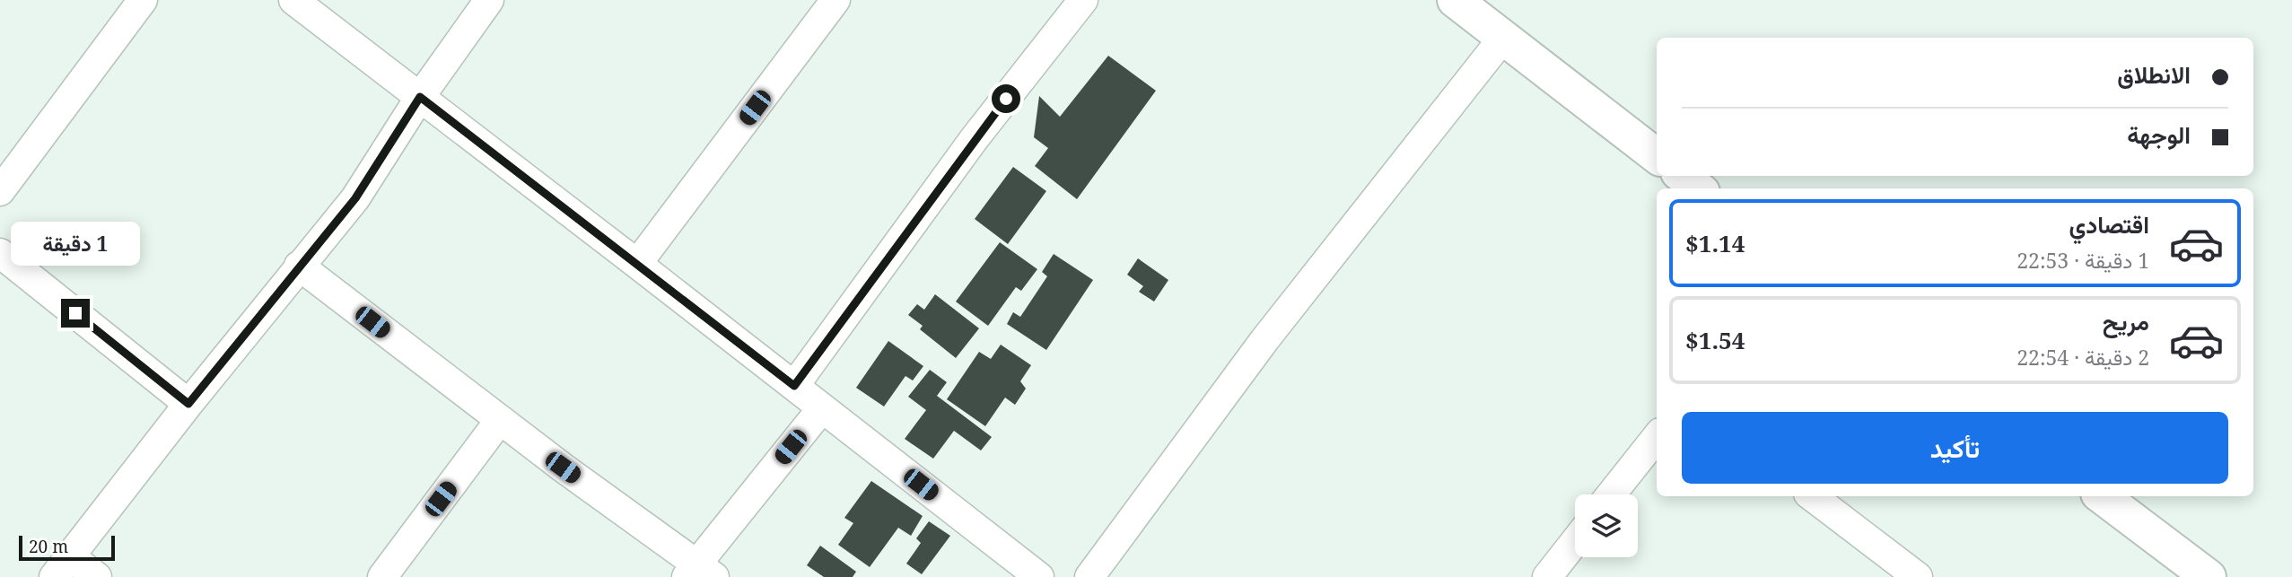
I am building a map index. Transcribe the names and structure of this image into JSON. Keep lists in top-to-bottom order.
{
  "scale_bar": "20 m",
  "page": {
    "banner": ["الانطلاق", "الوجهة"],
    "list": [
      {
        "name": "اقتصادي",
        "note": "1 دقيقة · 22:53",
        "value": "$1.14"
      },
      {
        "name": "مريح",
        "note": "2 دقيقة · 22:54",
        "value": "$1.54"
      }
    ],
    "bubble": "1 دقيقة",
    "buttons": "تأكيد",
    "scale": "20 m"
  }
}
